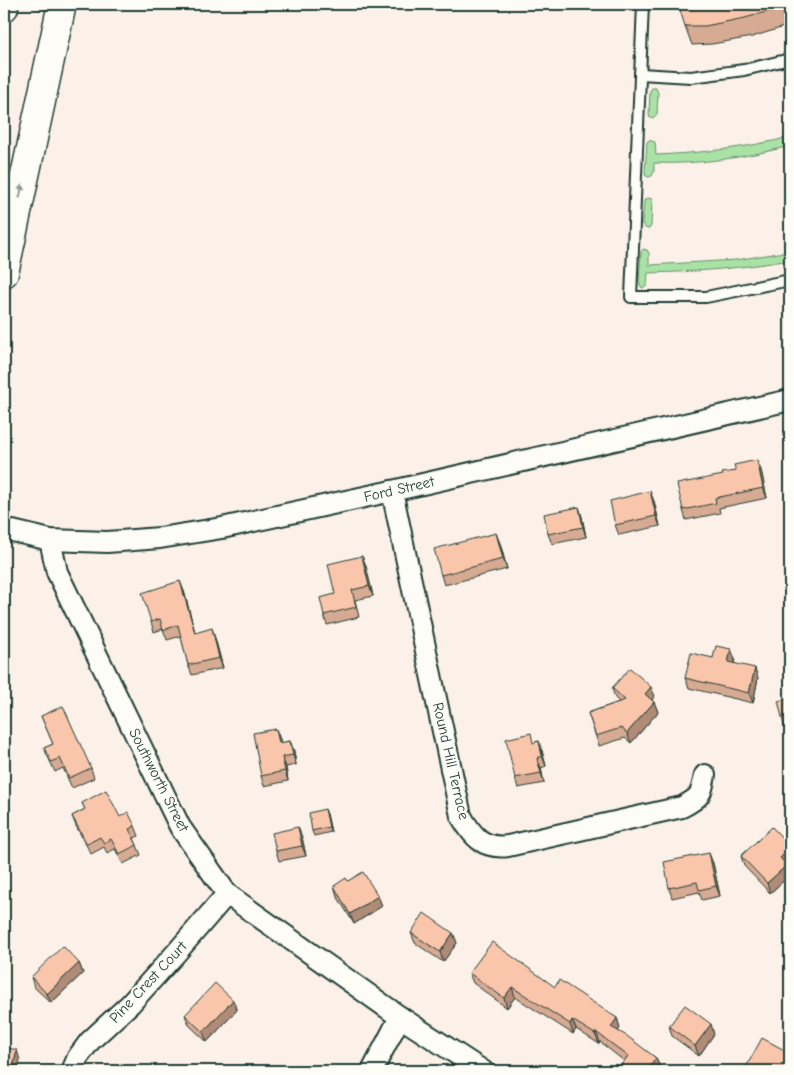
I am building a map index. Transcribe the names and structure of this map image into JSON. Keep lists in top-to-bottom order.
{
  "streets": {
    "street": [
      "Ford Street",
      "Round Hill Terrace",
      "Southworth Street",
      "Pine Crest Court"
    ]
  },
  "crossings": [
    ["Ford Street", "Round Hill Terrace"],
    ["Ford Street", "Southworth Street"],
    ["Southworth Street", "Pine Crest Court"]
  ]
}
